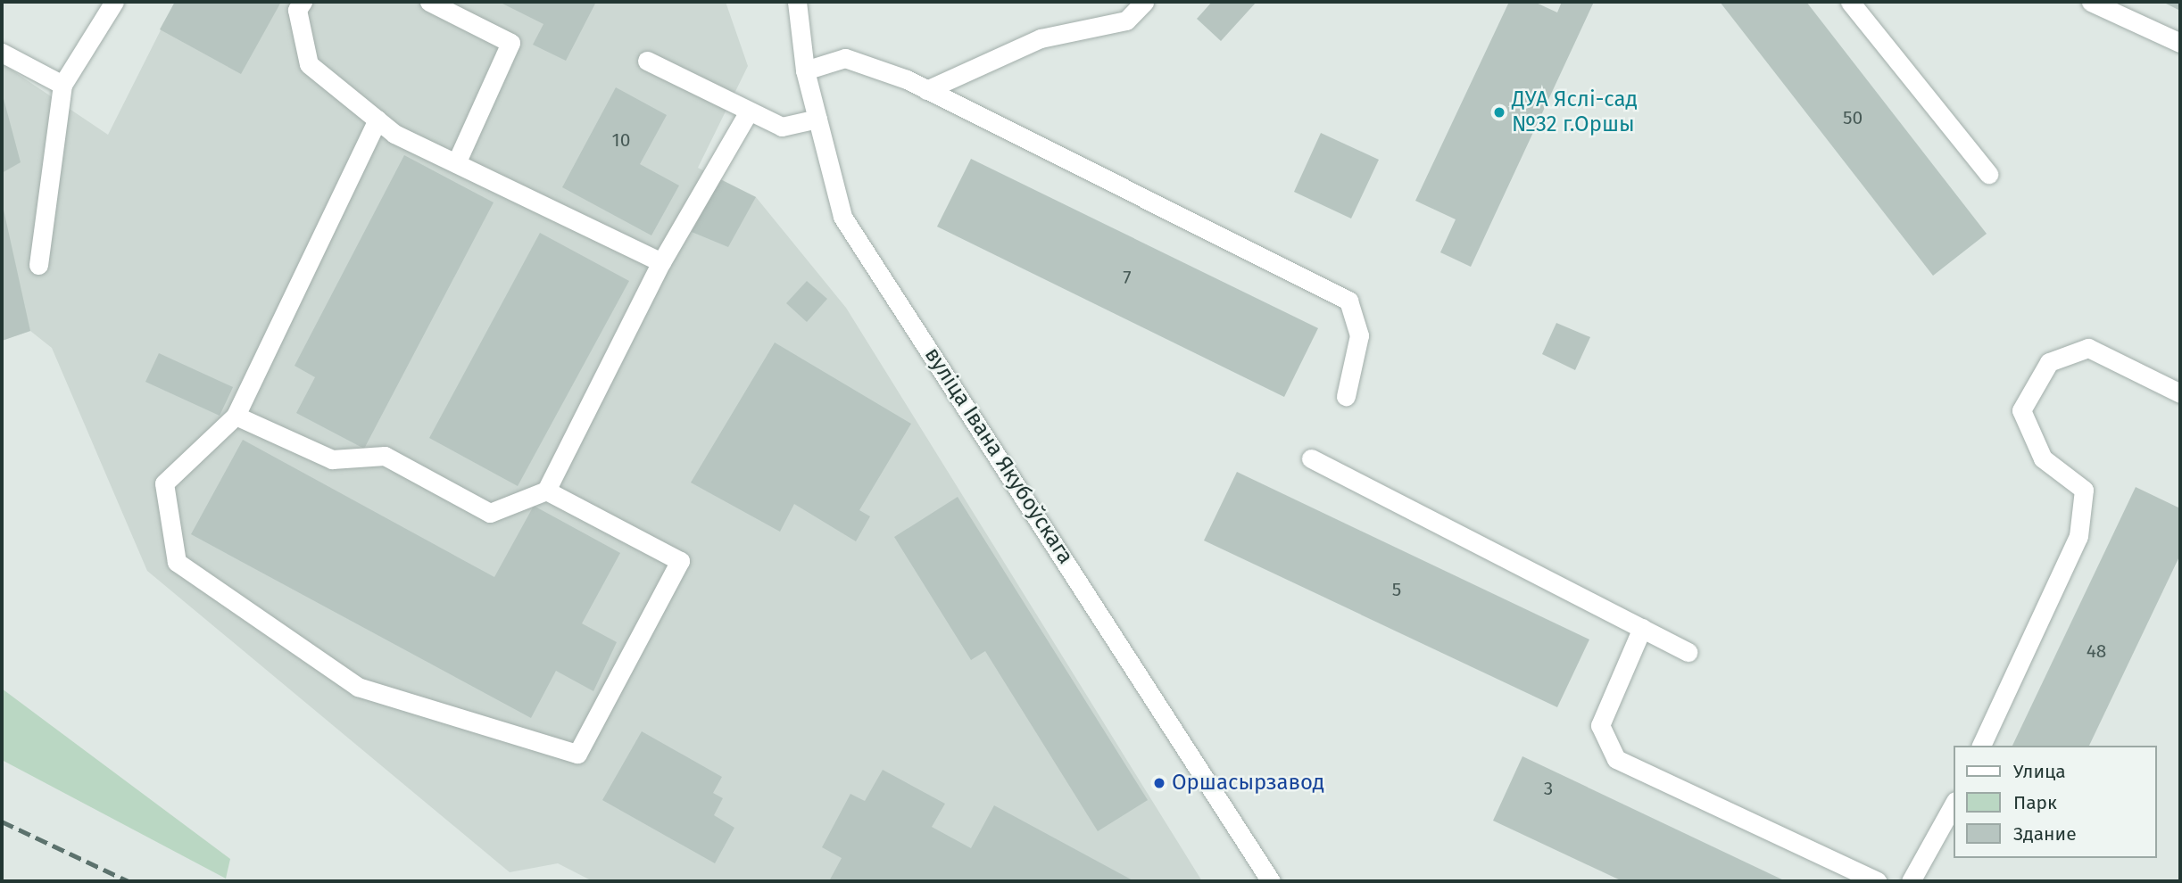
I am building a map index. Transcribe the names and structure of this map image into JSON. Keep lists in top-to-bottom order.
{
  "streets": {
    "street": ["вуліца Івана Якубоўскага"]
  },
  "places": ["ДУА Яслі-сад №32 г.Оршы", "Оршасырзавод"],
  "house_numbers": [
    "50",
    "10",
    "7",
    "5",
    "48",
    "3"
  ],
  "legend": ["Улица", "Парк", "Здание"]
}
